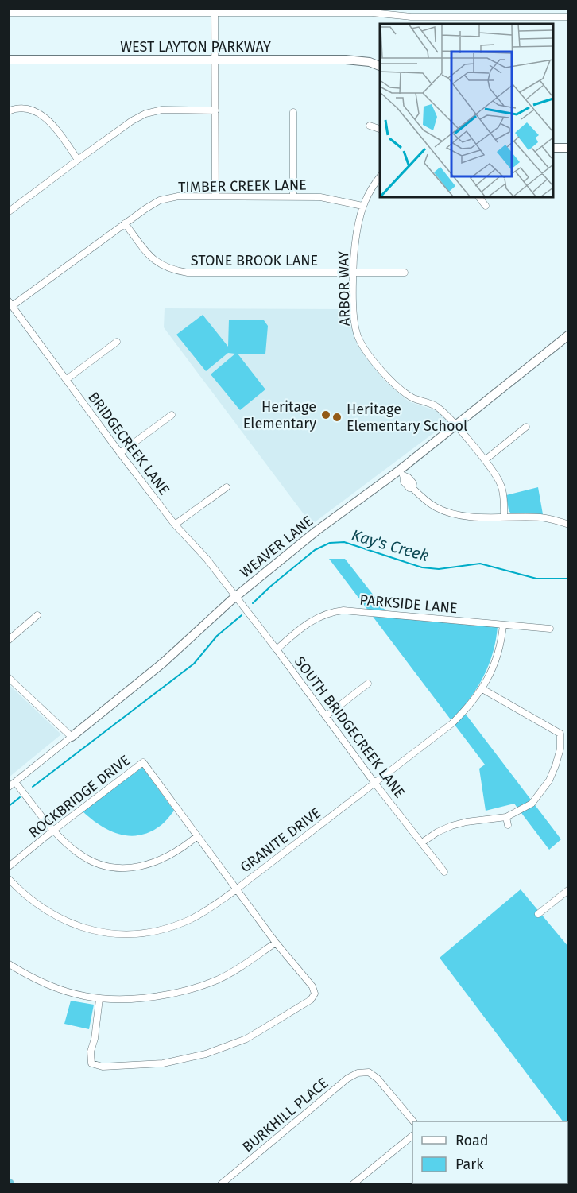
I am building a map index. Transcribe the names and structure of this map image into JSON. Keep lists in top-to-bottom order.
{
  "streets": {
    "street": [
      "WEST LAYTON PARKWAY",
      "TIMBER CREEK LANE",
      "STONE BROOK LANE",
      "ARBOR WAY",
      "BRIDGECREEK LANE",
      "WEAVER LANE",
      "PARKSIDE LANE",
      "SOUTH BRIDGECREEK LANE",
      "ROCKBRIDGE DRIVE",
      "GRANITE DRIVE",
      "BURKHILL PLACE"
    ]
  },
  "crossings": [
    ["TIMBER CREEK LANE", "STONE BROOK LANE"],
    ["TIMBER CREEK LANE", "ARBOR WAY"],
    ["TIMBER CREEK LANE", "BRIDGECREEK LANE"],
    ["STONE BROOK LANE", "ARBOR WAY"],
    ["ARBOR WAY", "WEAVER LANE"],
    ["BRIDGECREEK LANE", "WEAVER LANE"],
    ["BRIDGECREEK LANE", "SOUTH BRIDGECREEK LANE"],
    ["WEAVER LANE", "SOUTH BRIDGECREEK LANE"],
    ["PARKSIDE LANE", "SOUTH BRIDGECREEK LANE"],
    ["PARKSIDE LANE", "GRANITE DRIVE"],
    ["SOUTH BRIDGECREEK LANE", "GRANITE DRIVE"]
  ],
  "water": ["Kay's Creek"],
  "places": ["Heritage Elementary", "Heritage Elementary School"],
  "legend": ["Road", "Park"]
}
